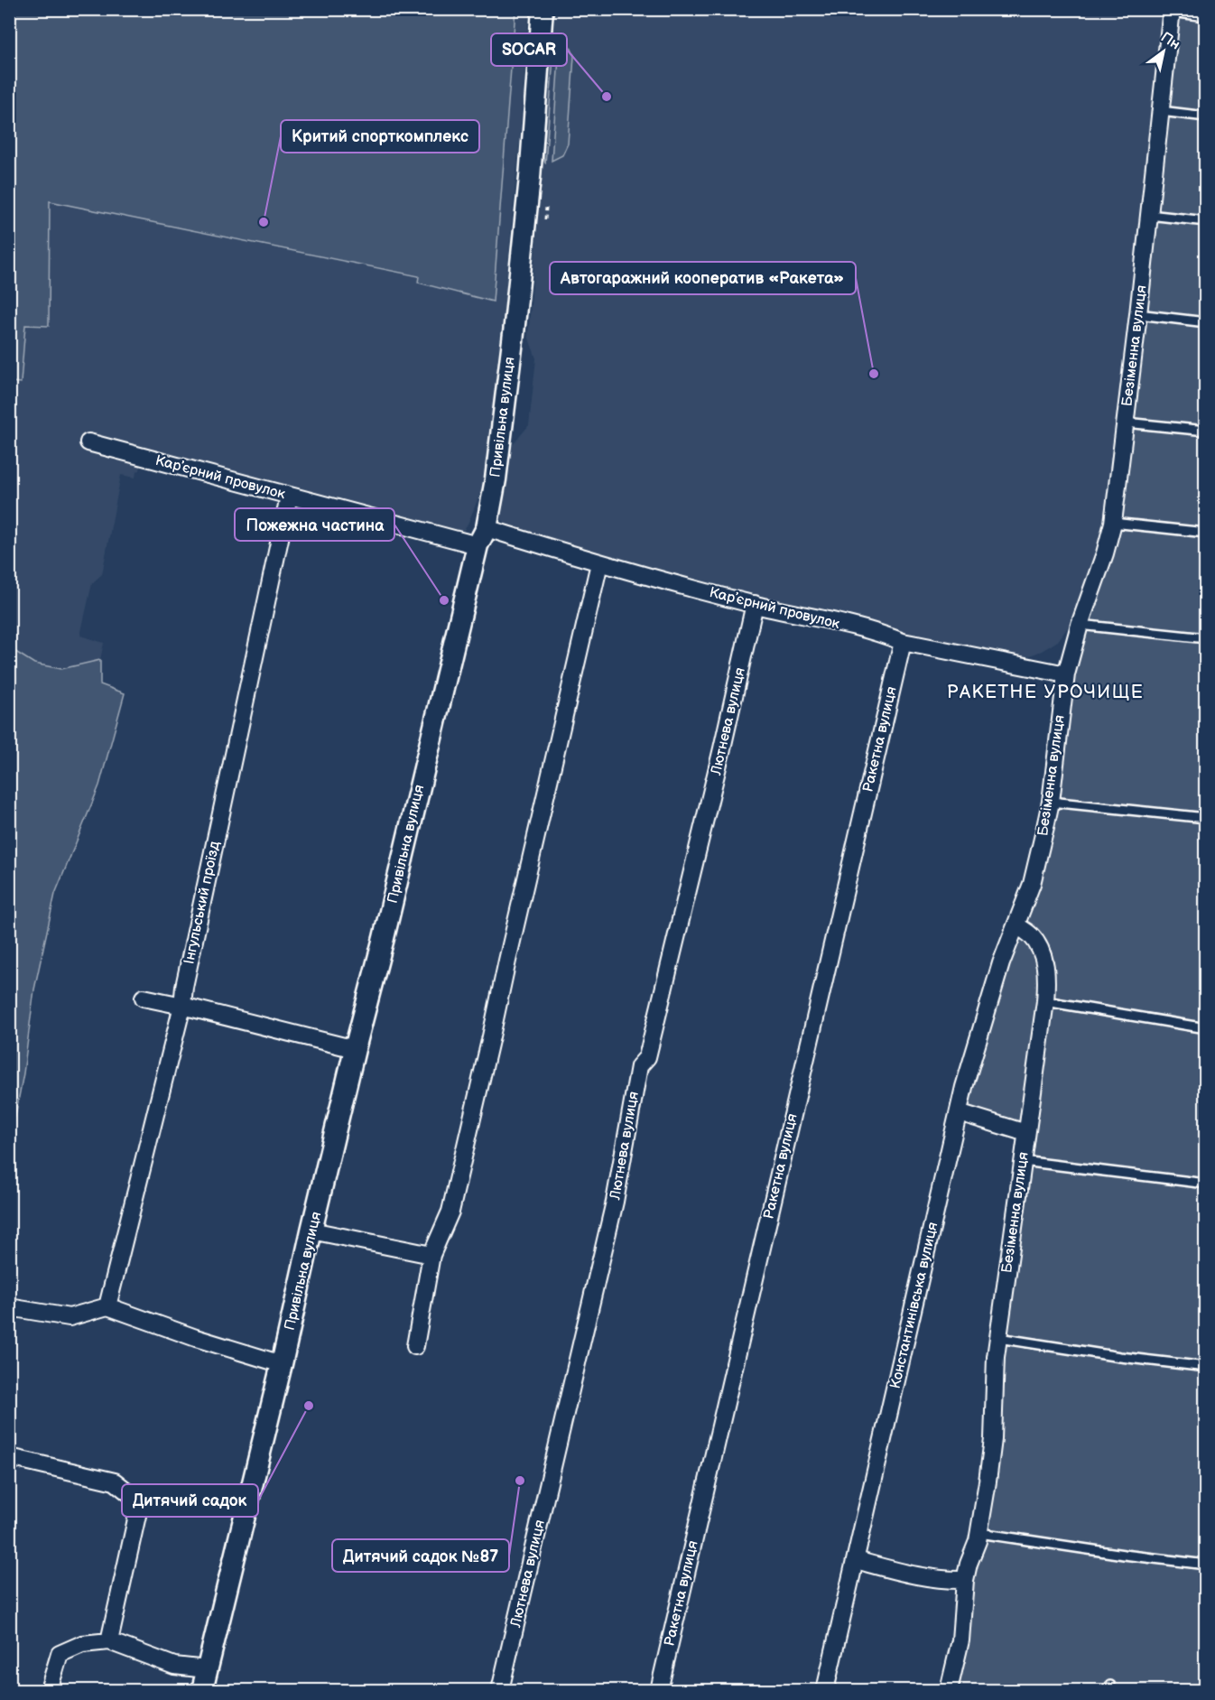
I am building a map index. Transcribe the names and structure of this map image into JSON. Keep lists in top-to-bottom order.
{
  "streets": {
    "street": [
      "Безіменна вулиця",
      "Привільна вулиця",
      "Карʼєрний провулок",
      "Лютнева вулиця",
      "Ракетна вулиця",
      "Інгульський проїзд",
      "Константинівська вулиця"
    ]
  },
  "crossings": [
    ["Безіменна вулиця", "Карʼєрний провулок"],
    ["Безіменна вулиця", "Константинівська вулиця"],
    ["Привільна вулиця", "Карʼєрний провулок"],
    ["Карʼєрний провулок", "Лютнева вулиця"],
    ["Карʼєрний провулок", "Ракетна вулиця"],
    ["Карʼєрний провулок", "Інгульський проїзд"]
  ],
  "districts": ["РАКЕТНЕ УРОЧИЩЕ"],
  "places": [
    "SOCAR",
    "Критий спорткомплекс",
    "Автогаражний кооператив «Ракета»",
    "Пожежна частина",
    "Дитячий садок",
    "Дитячий садок №87"
  ],
  "north": "top right"
}
